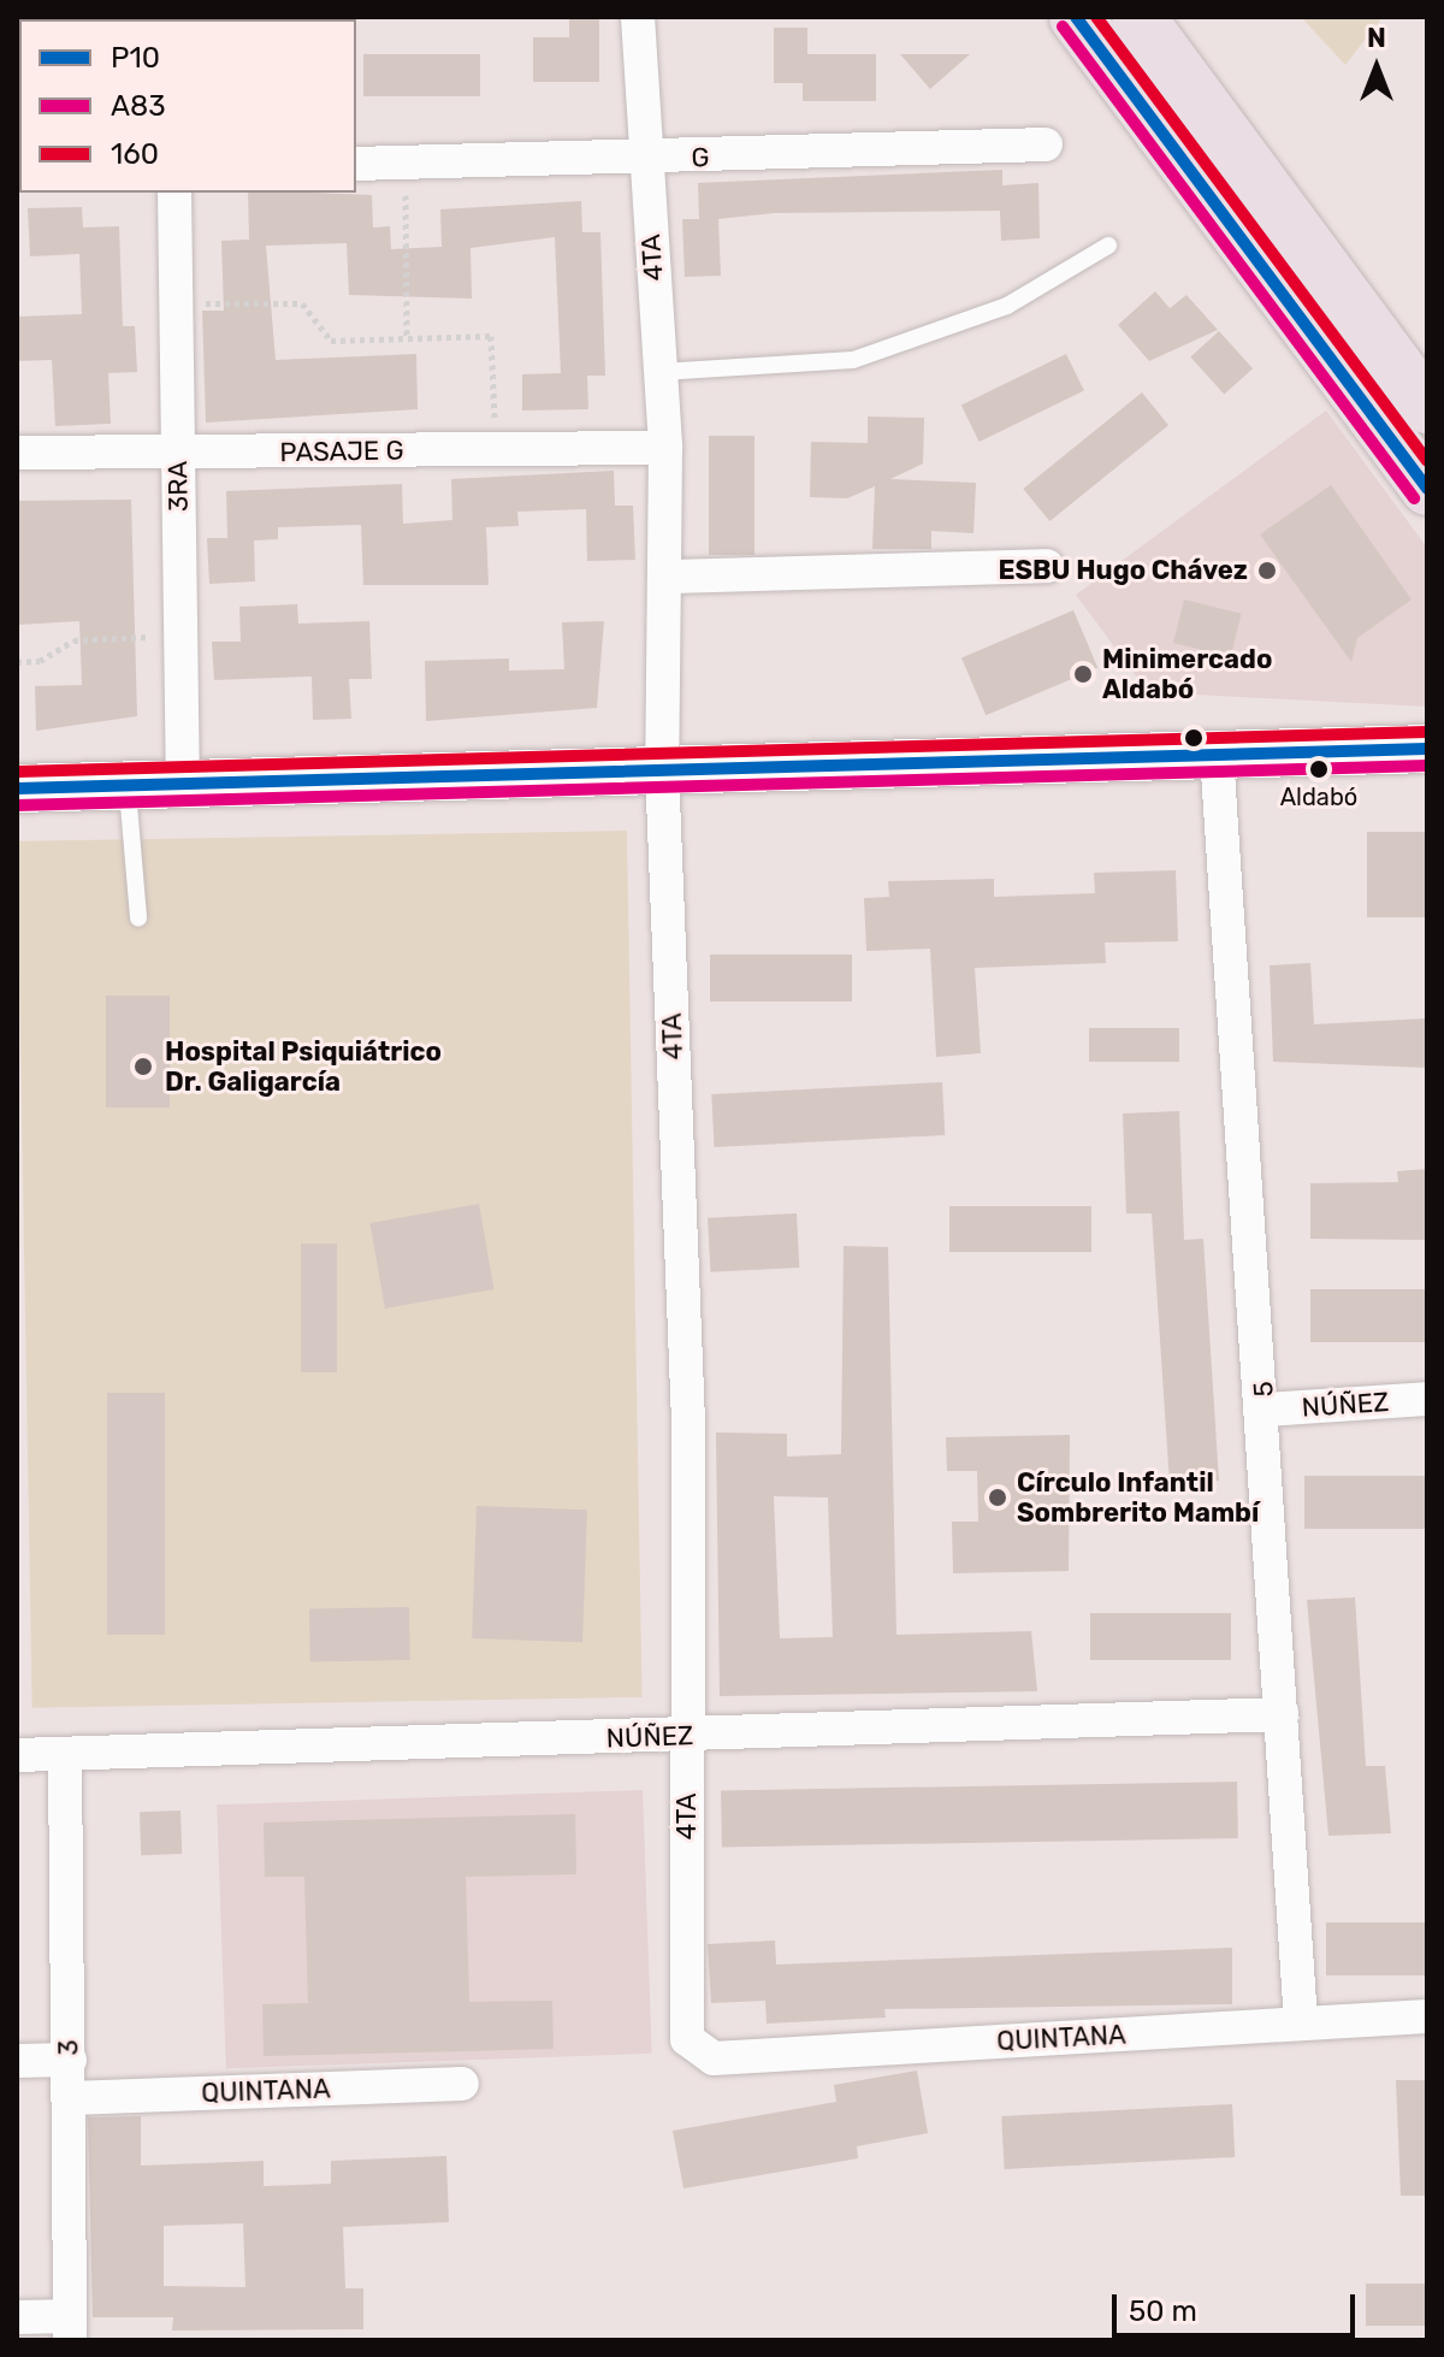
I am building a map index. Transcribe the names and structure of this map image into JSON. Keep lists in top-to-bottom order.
{
  "streets": {
    "street": [
      "G",
      "4TA",
      "PASAJE G",
      "3RA",
      "5",
      "NÚÑEZ",
      "QUINTANA",
      "3"
    ]
  },
  "crossings": [
    ["G", "4TA"],
    ["4TA", "PASAJE G"],
    ["4TA", "NÚÑEZ"],
    ["4TA", "QUINTANA"],
    ["PASAJE G", "3RA"],
    ["5", "NÚÑEZ"],
    ["5", "QUINTANA"],
    ["NÚÑEZ", "3"],
    ["QUINTANA", "3"]
  ],
  "places": [
    "ESBU Hugo Chávez",
    "Minimercado Aldabó",
    "Aldabó",
    "Hospital Psiquiátrico Dr. Galigarcía",
    "Círculo Infantil Sombrerito Mambí"
  ],
  "lines": ["transit line P10", "transit line 160", "transit line A83"],
  "legend": ["P10", "A83", "160"],
  "scale_bar": "50 m",
  "north": "top"
}
